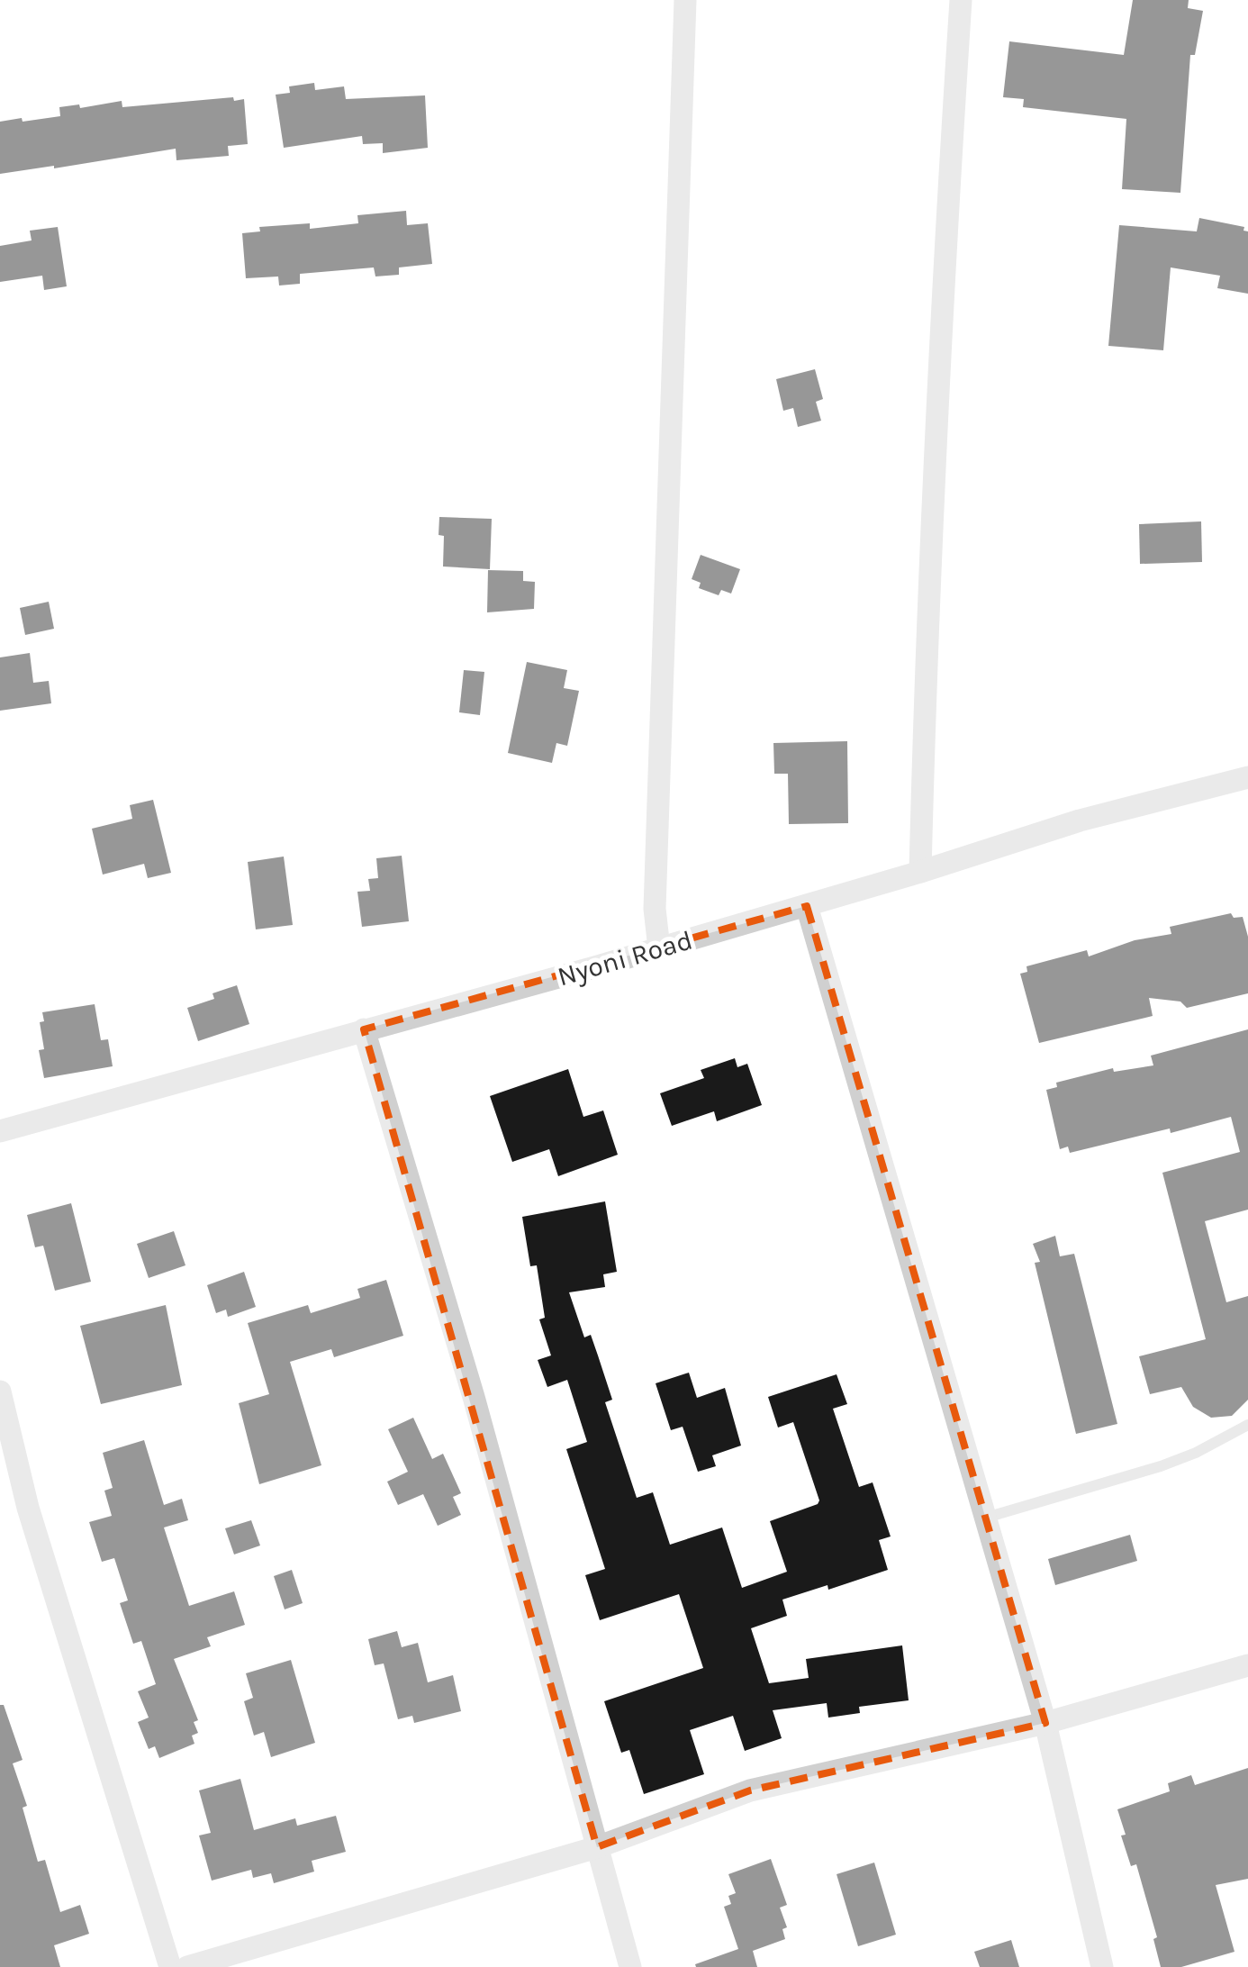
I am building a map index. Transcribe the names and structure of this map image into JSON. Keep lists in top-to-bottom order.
{
  "streets": {
    "street": ["Nyoni Road"]
  }
}
